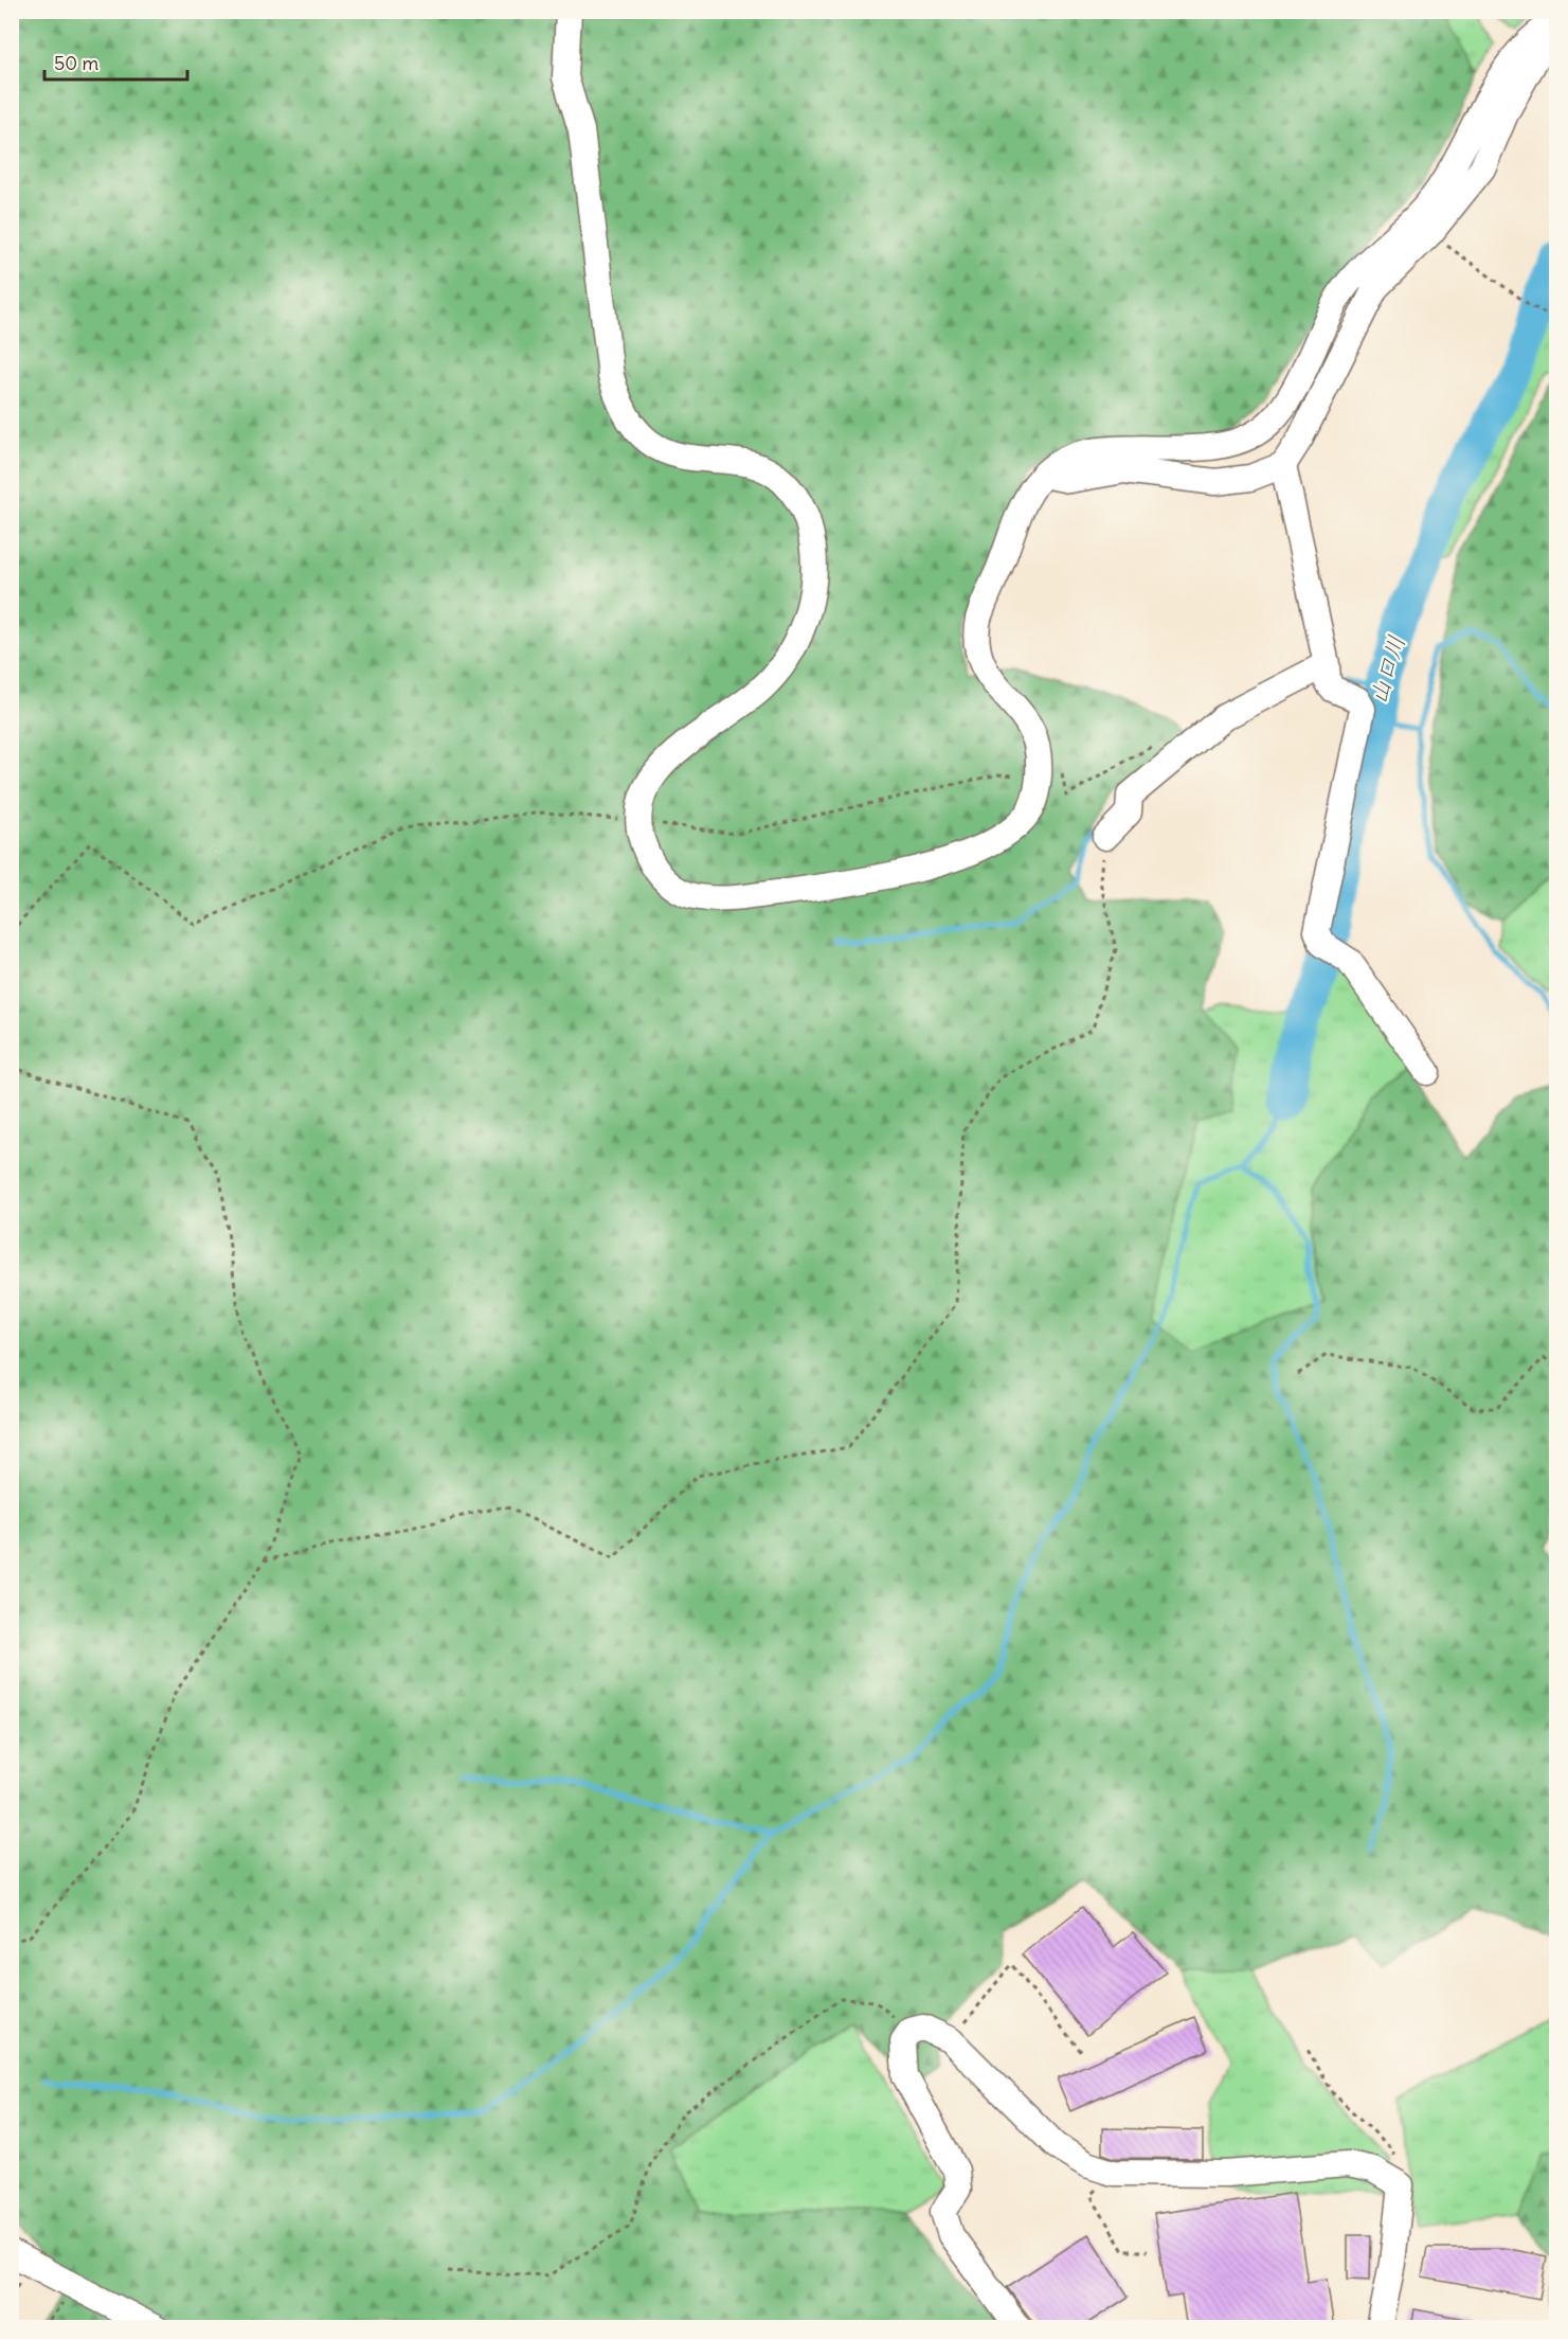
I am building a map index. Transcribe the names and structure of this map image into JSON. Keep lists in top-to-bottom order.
{
  "water": ["山口川"],
  "scale_bar": "50 m"
}
